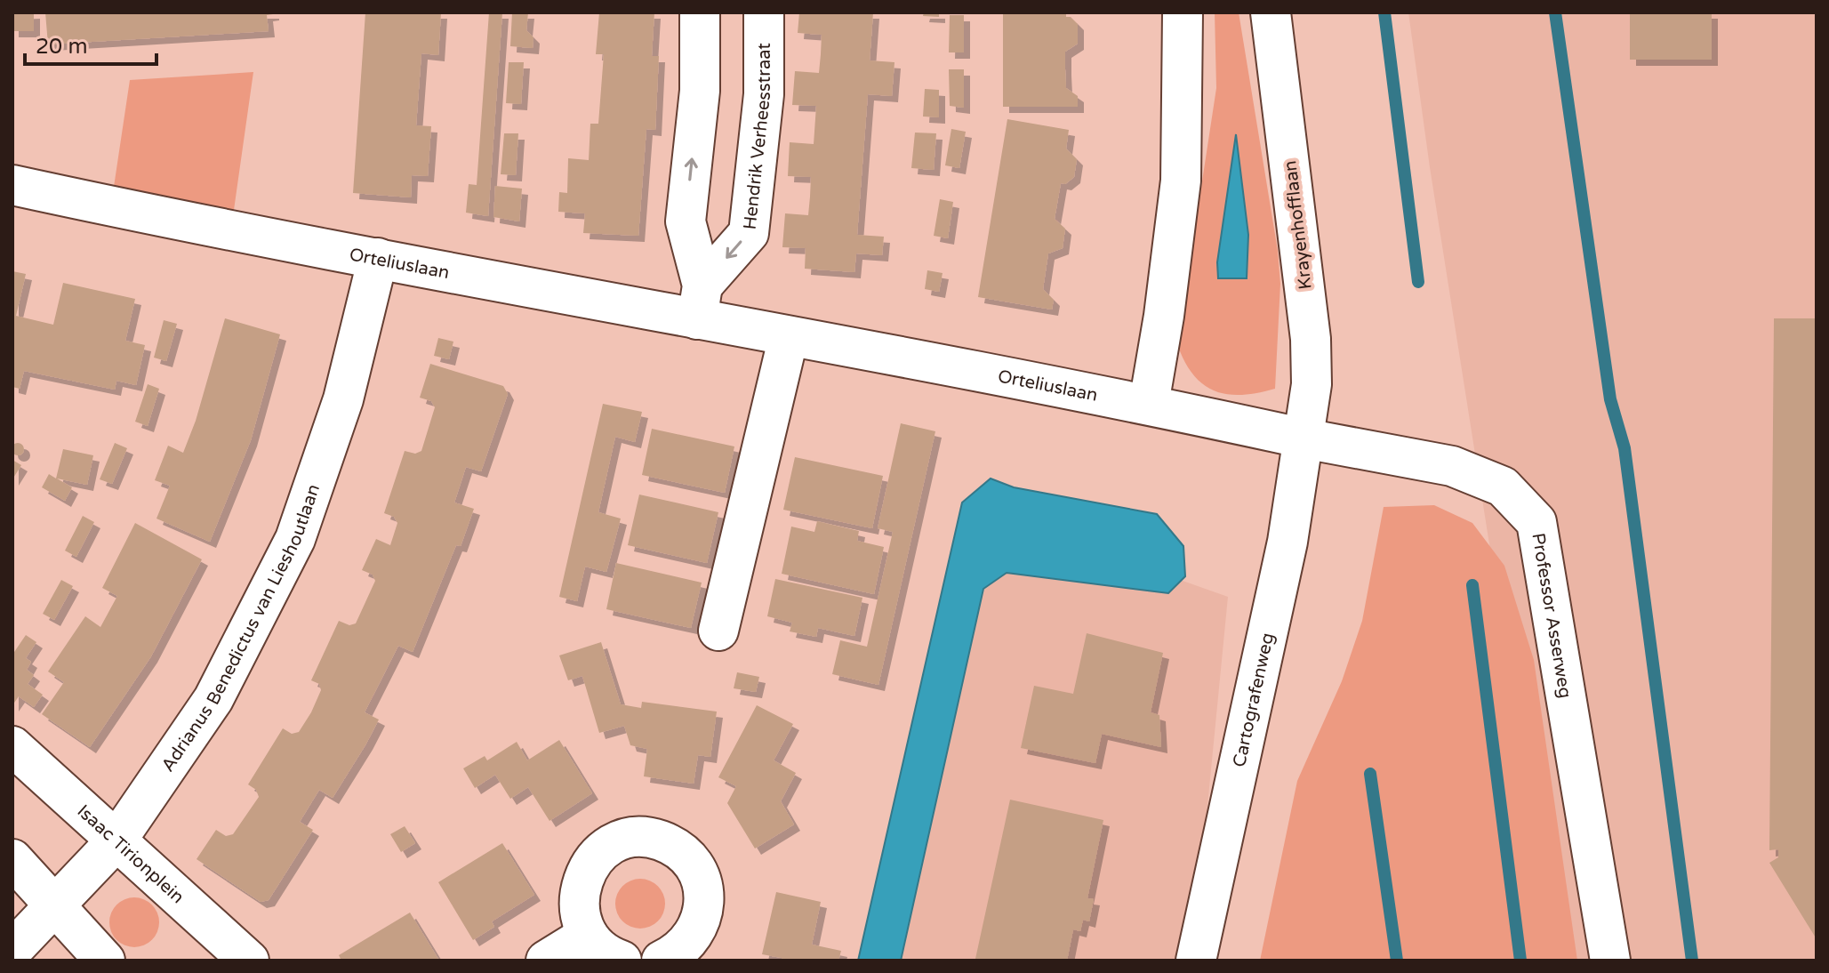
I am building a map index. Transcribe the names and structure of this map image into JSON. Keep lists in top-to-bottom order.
{
  "streets": {
    "street": [
      "Hendrik Verheesstraat",
      "Krayenhofflaan",
      "Orteliuslaan",
      "Professor Asserweg",
      "Adrianus Benedictus van Lieshoutlaan",
      "Cartografenweg",
      "Isaac Tirionplein"
    ]
  },
  "crossings": [
    ["Hendrik Verheesstraat", "Orteliuslaan"],
    ["Krayenhofflaan", "Orteliuslaan"],
    ["Krayenhofflaan", "Professor Asserweg"],
    ["Krayenhofflaan", "Cartografenweg"],
    ["Orteliuslaan", "Professor Asserweg"],
    ["Orteliuslaan", "Adrianus Benedictus van Lieshoutlaan"],
    ["Orteliuslaan", "Cartografenweg"],
    ["Professor Asserweg", "Cartografenweg"],
    ["Adrianus Benedictus van Lieshoutlaan", "Isaac Tirionplein"]
  ],
  "scale_bar": "20 m"
}
